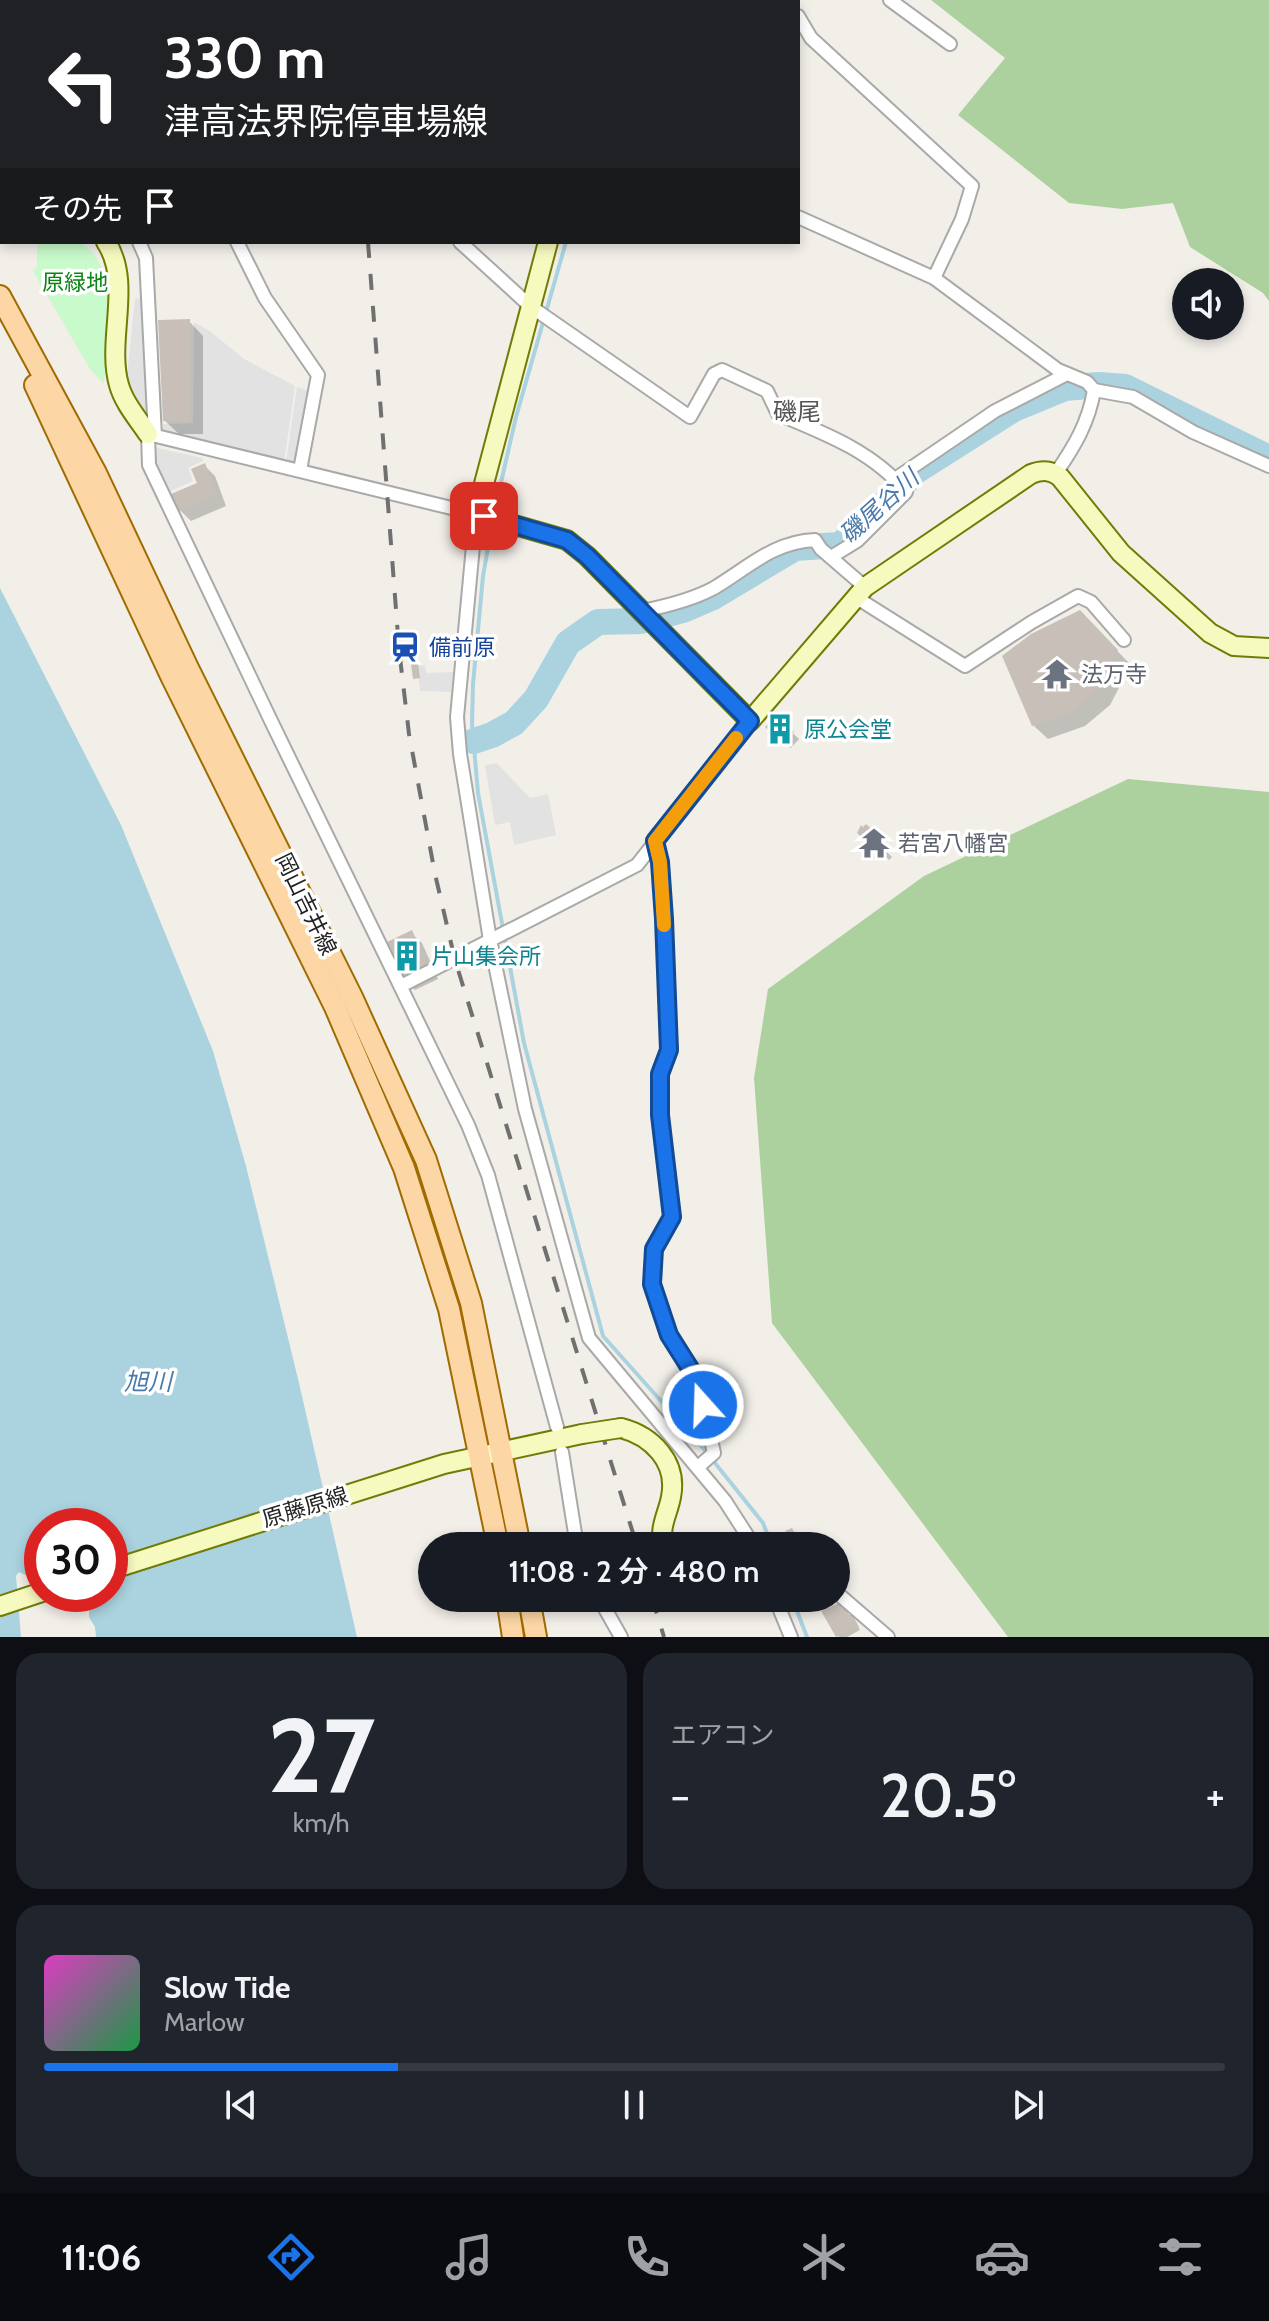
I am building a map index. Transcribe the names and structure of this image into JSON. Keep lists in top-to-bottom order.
{
  "streets": {
    "main road": ["岡山吉井線", "原藤原線"]
  },
  "crossings": [
    ["岡山吉井線", "原藤原線"]
  ],
  "districts": ["磯尾"],
  "water": ["磯尾谷川", "旭川"],
  "parks": ["原緑地"],
  "places": {
    "station": ["備前原"],
    "temple": ["法万寺", "若宮八幡宮"],
    "building": ["原公会堂", "片山集会所"]
  },
  "page": {
    "turn": ["330 m", "津高法界院停車場線"],
    "then": "その先",
    "limit": "30",
    "trip": "11:08 · 2 分 · 480 m",
    "tile": [
      ["27", "km/h"],
      "エアコン"
    ],
    "heat": ["−", "20.5°", "+"],
    "song": ["Slow Tide", "Marlow"],
    "tabs": "11:06"
  }
}
